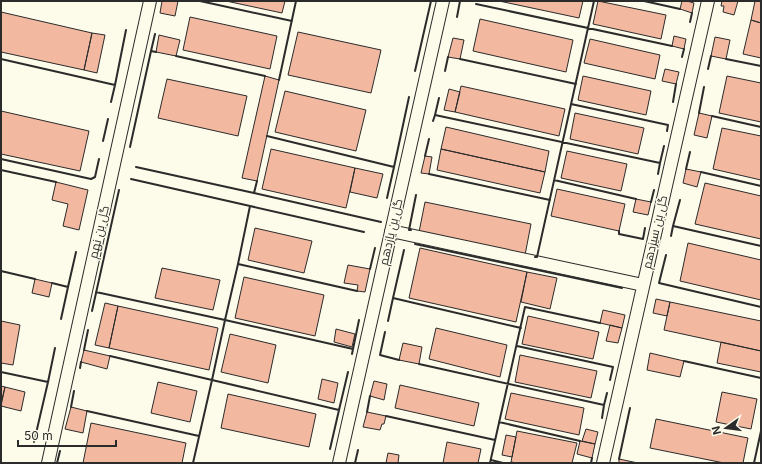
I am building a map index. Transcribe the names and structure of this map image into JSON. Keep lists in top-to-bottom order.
{
  "streets": {
    "street": ["گل بن نهم", "گل بن یازدهم", "گل بن سیزدهم"]
  },
  "scale_bar": "50 m",
  "north": "left"
}
